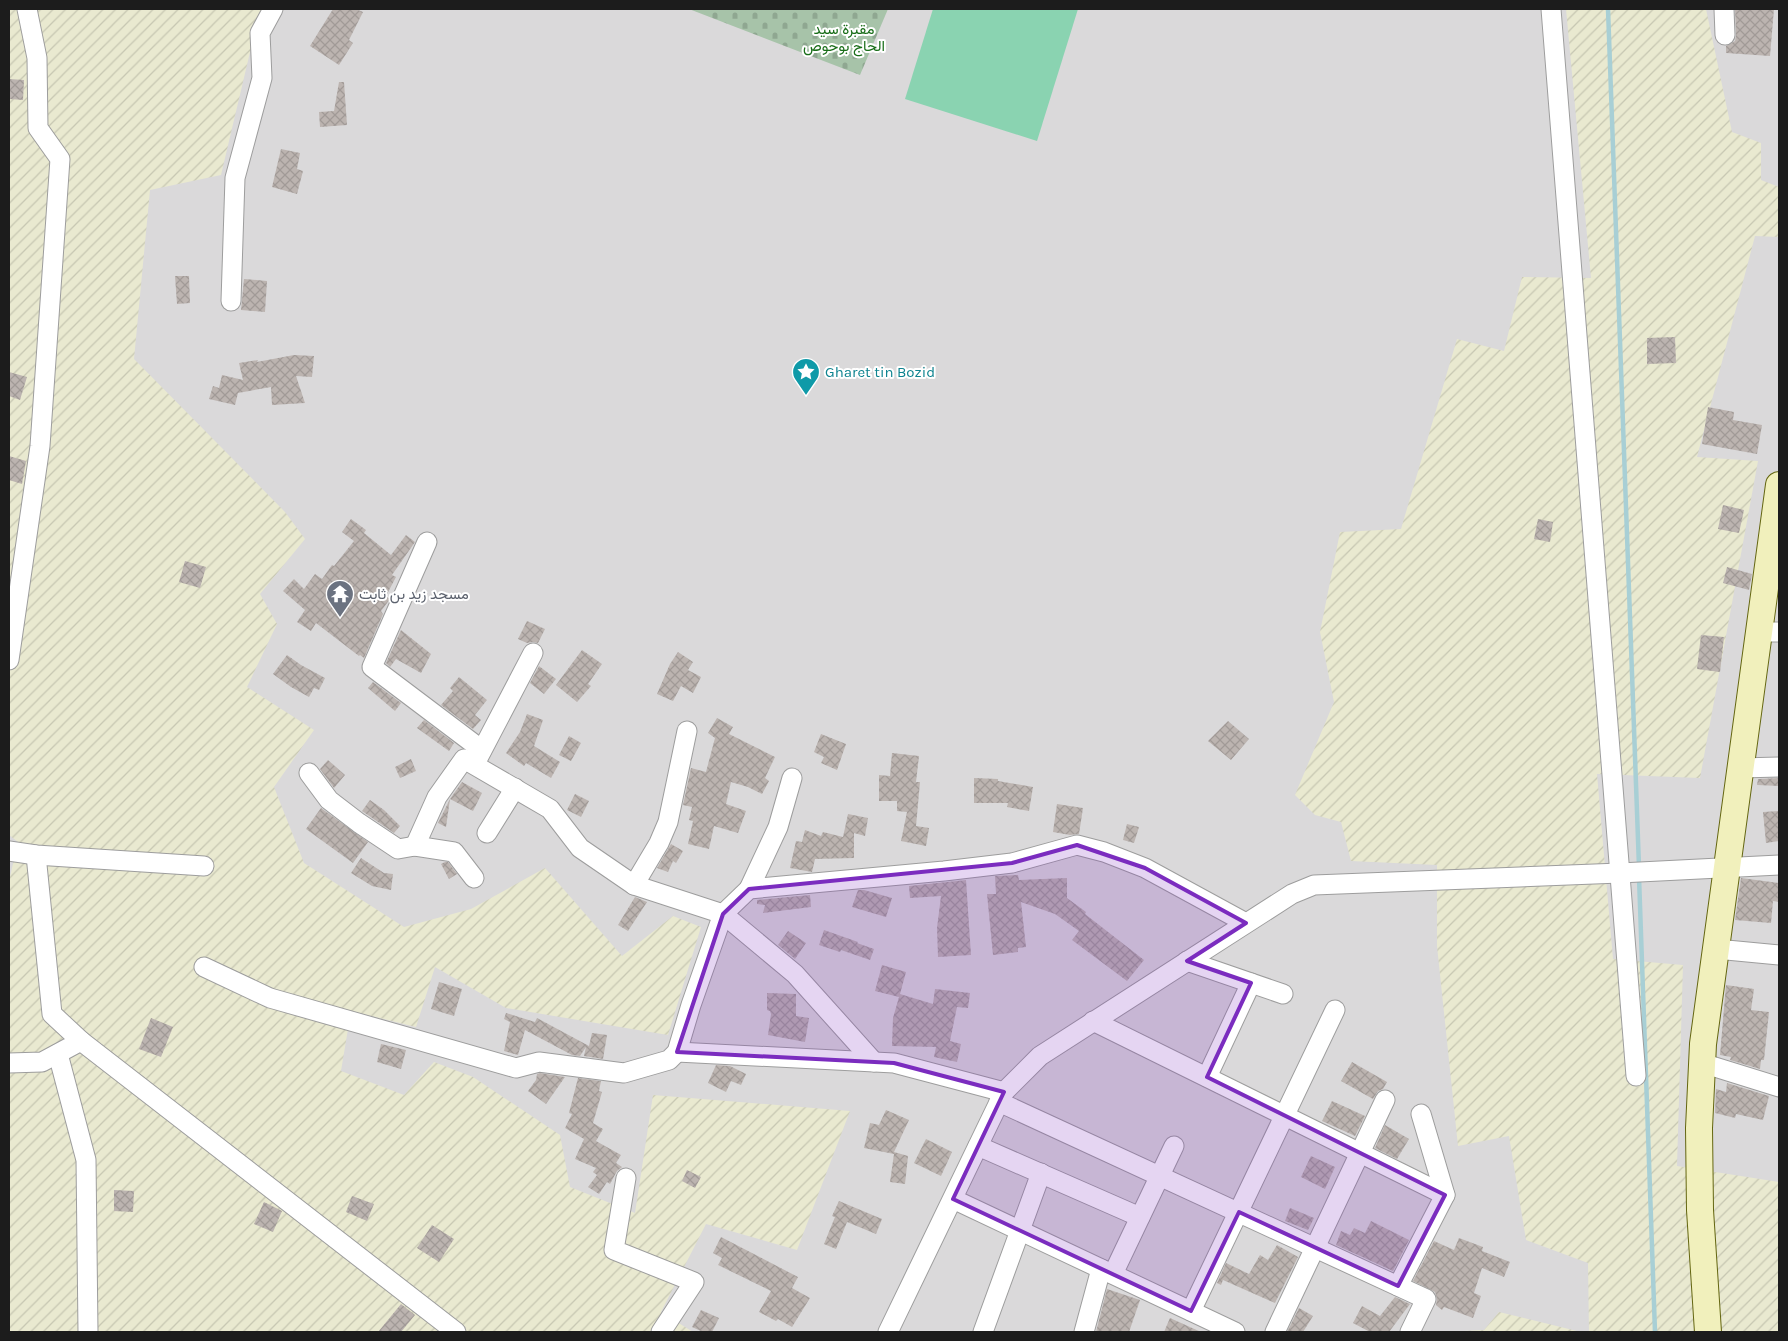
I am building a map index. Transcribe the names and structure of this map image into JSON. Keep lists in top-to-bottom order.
{
  "parks": ["مقبرة سيد الحاج بوحوص"],
  "places": {
    "place": ["Gharet tin Bozid"],
    "temple": ["مسجد زيد بن ثابت"]
  }
}
